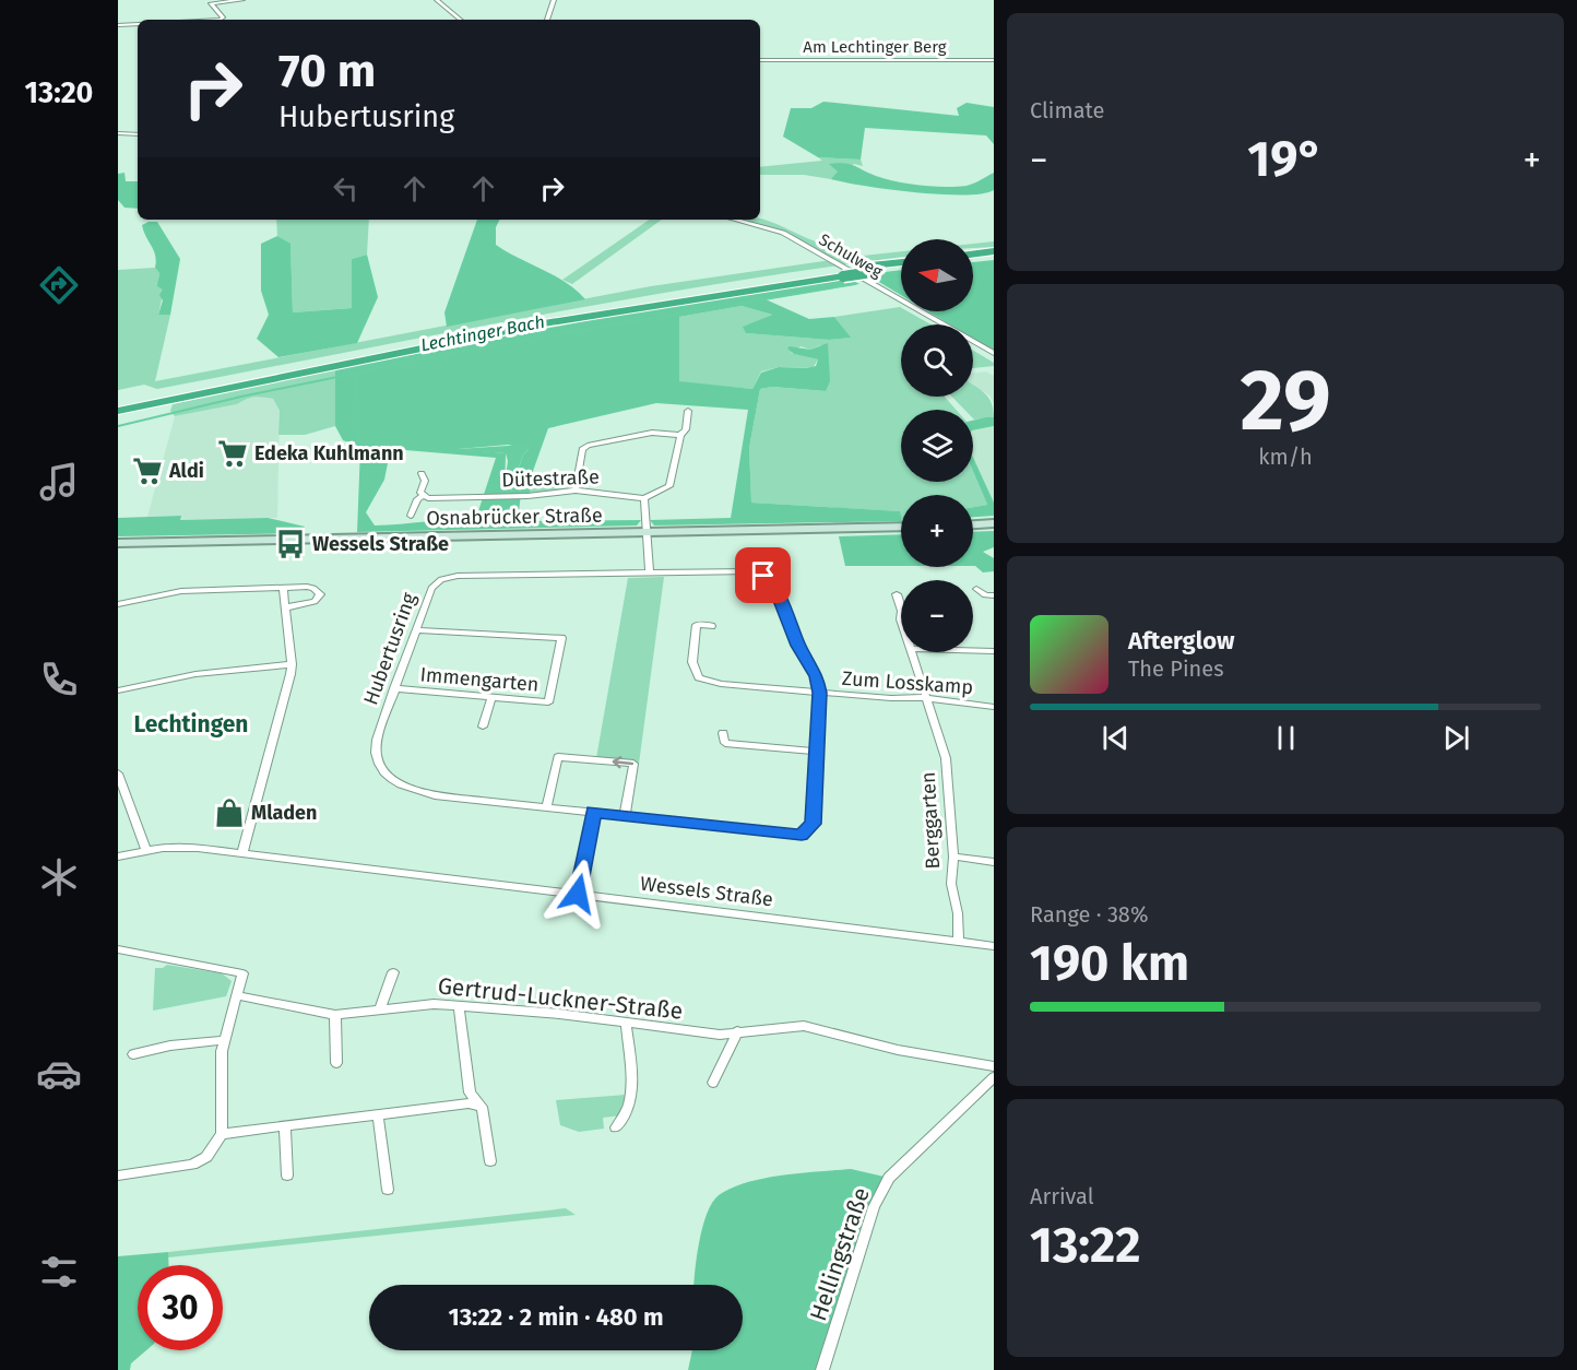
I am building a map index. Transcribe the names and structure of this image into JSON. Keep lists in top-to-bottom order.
{
  "streets": {
    "street": [
      "Am Lechtinger Berg",
      "Schulweg",
      "Dütestraße",
      "Osnabrücker Straße",
      "Hubertusring",
      "Immengarten",
      "Zum Losskamp",
      "Berggarten",
      "Wessels Straße",
      "Gertrud-Luckner-Straße",
      "Hellingstraße"
    ]
  },
  "crossings": [
    ["Hubertusring", "Immengarten"],
    ["Hubertusring", "Zum Losskamp"],
    ["Zum Losskamp", "Berggarten"],
    ["Berggarten", "Wessels Straße"]
  ],
  "districts": ["Lechtingen"],
  "water": ["Lechtinger Bach"],
  "places": {
    "supermarket": ["Edeka Kuhlmann", "Aldi"],
    "bus stop": ["Wessels Straße"],
    "shop": ["Mladen"]
  },
  "north": "left",
  "page": {
    "tabs": "13:20",
    "tile": [
      "Climate",
      ["29", "km/h"],
      ["Range · 38%", "190 km"],
      ["Arrival", "13:22"]
    ],
    "turn": ["70 m", "Hubertusring"],
    "heat": ["−", "19°", "+"],
    "map_buttons": ["+", "−"],
    "song": ["Afterglow", "The Pines"],
    "limit": "30",
    "trip": "13:22 · 2 min · 480 m"
  }
}
